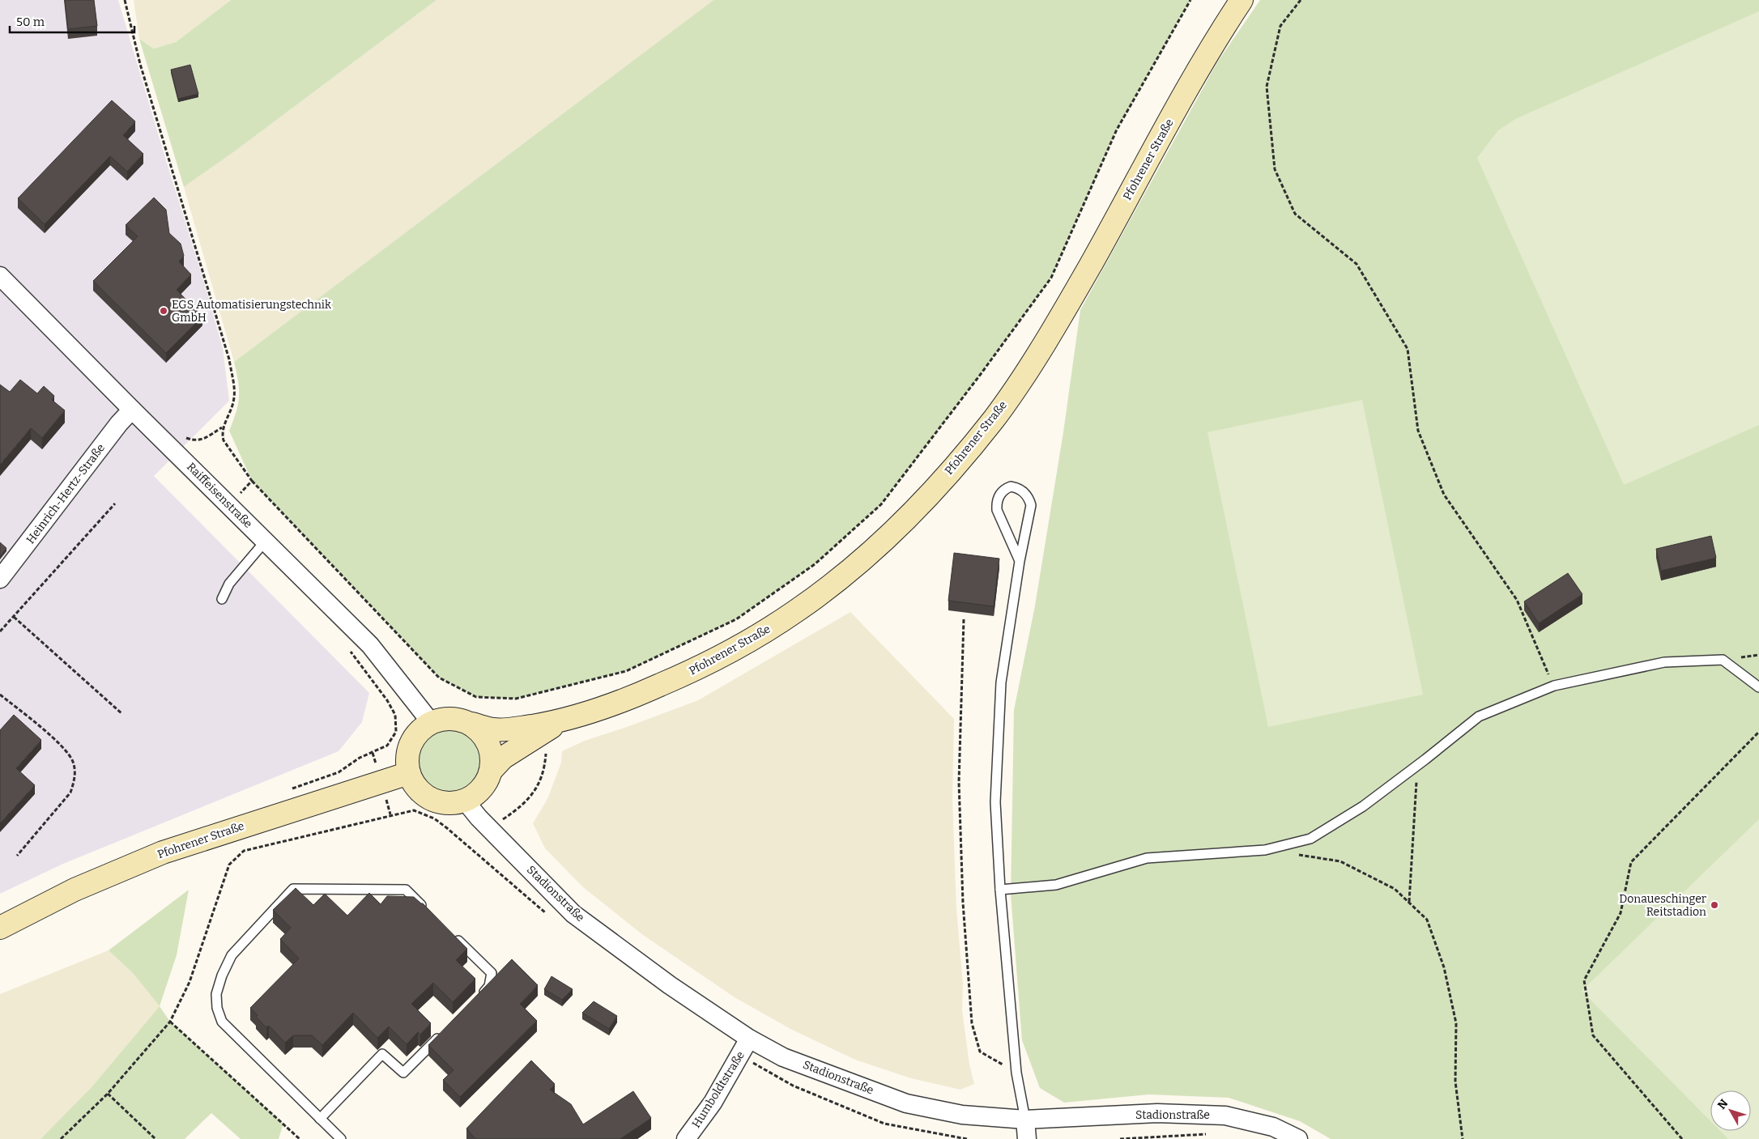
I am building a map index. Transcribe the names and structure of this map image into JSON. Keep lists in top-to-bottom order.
{
  "streets": {
    "main road": ["Pfohrener Straße"],
    "street": [
      "Heinrich-Hertz-Straße",
      "Raiffeisenstraße",
      "Stadionstraße",
      "Humboldtstraße"
    ]
  },
  "crossings": [
    ["Pfohrener Straße", "Raiffeisenstraße"],
    ["Pfohrener Straße", "Stadionstraße"],
    ["Heinrich-Hertz-Straße", "Raiffeisenstraße"],
    ["Raiffeisenstraße", "Stadionstraße"],
    ["Stadionstraße", "Humboldtstraße"]
  ],
  "places": ["EGS Automatisierungstechnik GmbH", "Donaueschinger Reitstadion"],
  "scale_bar": "50 m",
  "north": "top left"
}
